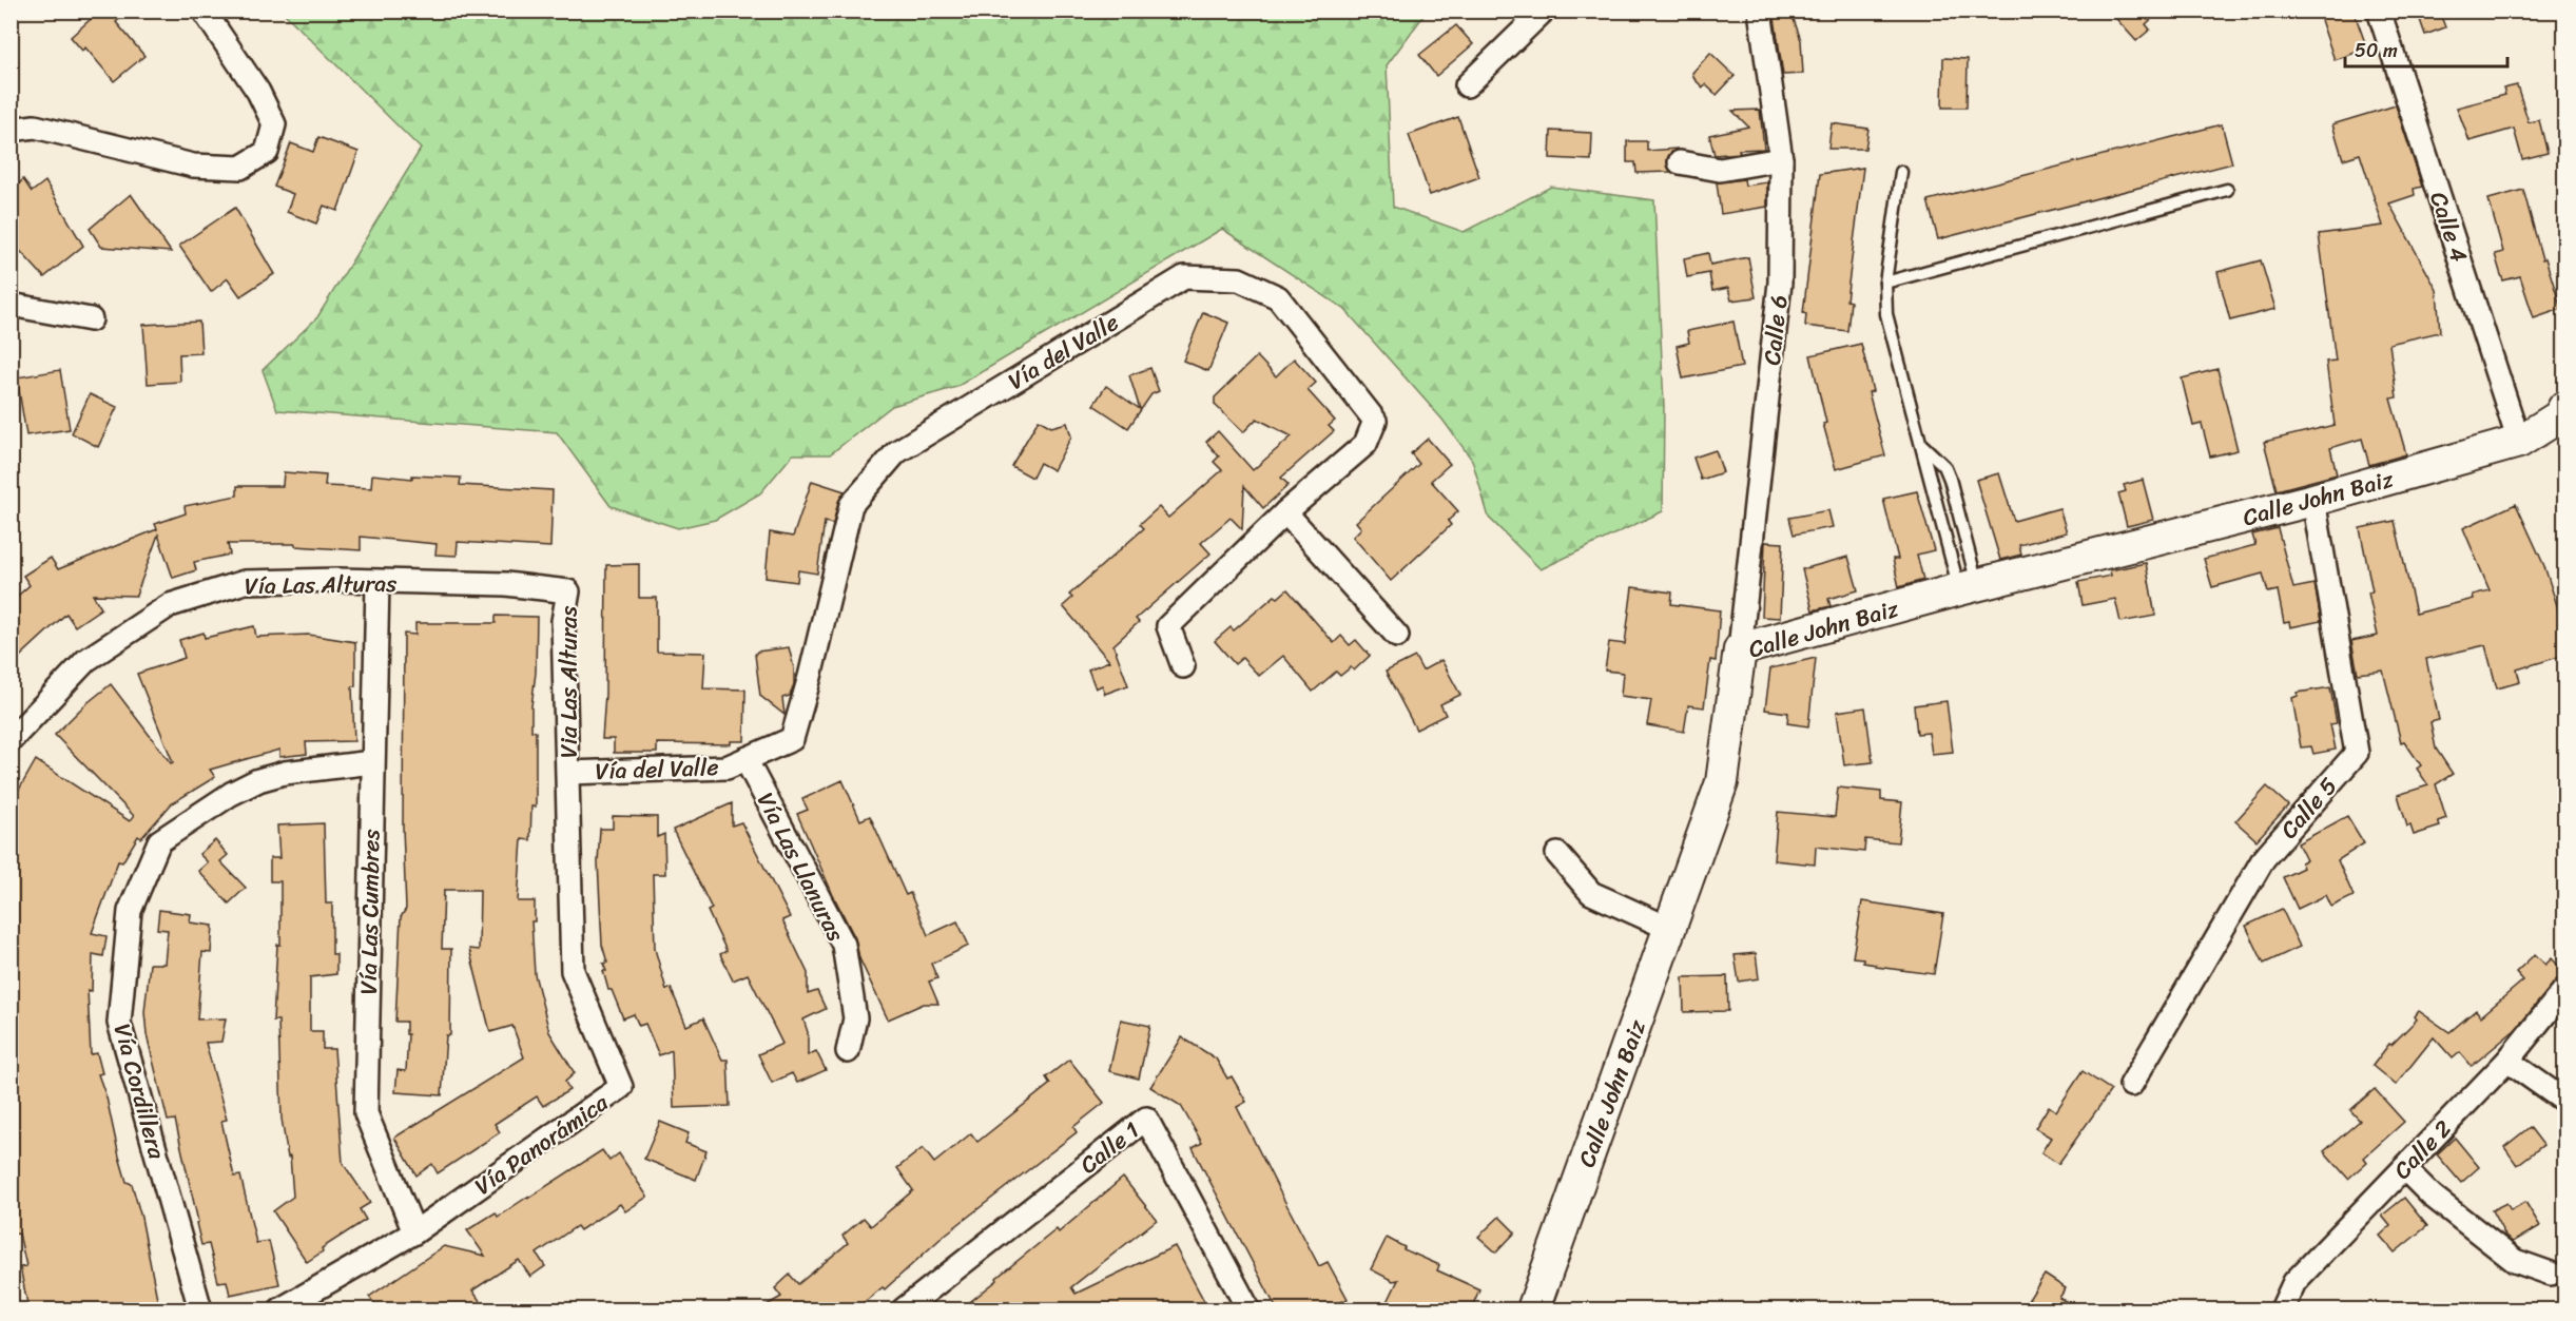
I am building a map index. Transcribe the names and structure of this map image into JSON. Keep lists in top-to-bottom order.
{
  "streets": {
    "street": [
      "Calle 4",
      "Calle 6",
      "Vía del Valle",
      "Calle John Baiz",
      "Vía Las Alturas",
      "Via Las Alturas",
      "Calle 5",
      "Vía Las Llanuras",
      "Vía Las Cumbres",
      "Vía Cordillera",
      "Vía Panorámica",
      "Calle 1",
      "Calle 2"
    ]
  },
  "crossings": [
    ["Calle 4", "Calle John Baiz"],
    ["Calle 6", "Calle John Baiz"],
    ["Vía del Valle", "Via Las Alturas"],
    ["Vía del Valle", "Vía Las Llanuras"],
    ["Vía del Valle", "Vía Panorámica"],
    ["Calle John Baiz", "Calle 5"],
    ["Vía Las Alturas", "Via Las Alturas"],
    ["Vía Las Alturas", "Vía Las Cumbres"],
    ["Via Las Alturas", "Vía Panorámica"],
    ["Vía Las Cumbres", "Vía Cordillera"],
    ["Vía Las Cumbres", "Vía Panorámica"]
  ],
  "scale_bar": "50 m"
}
